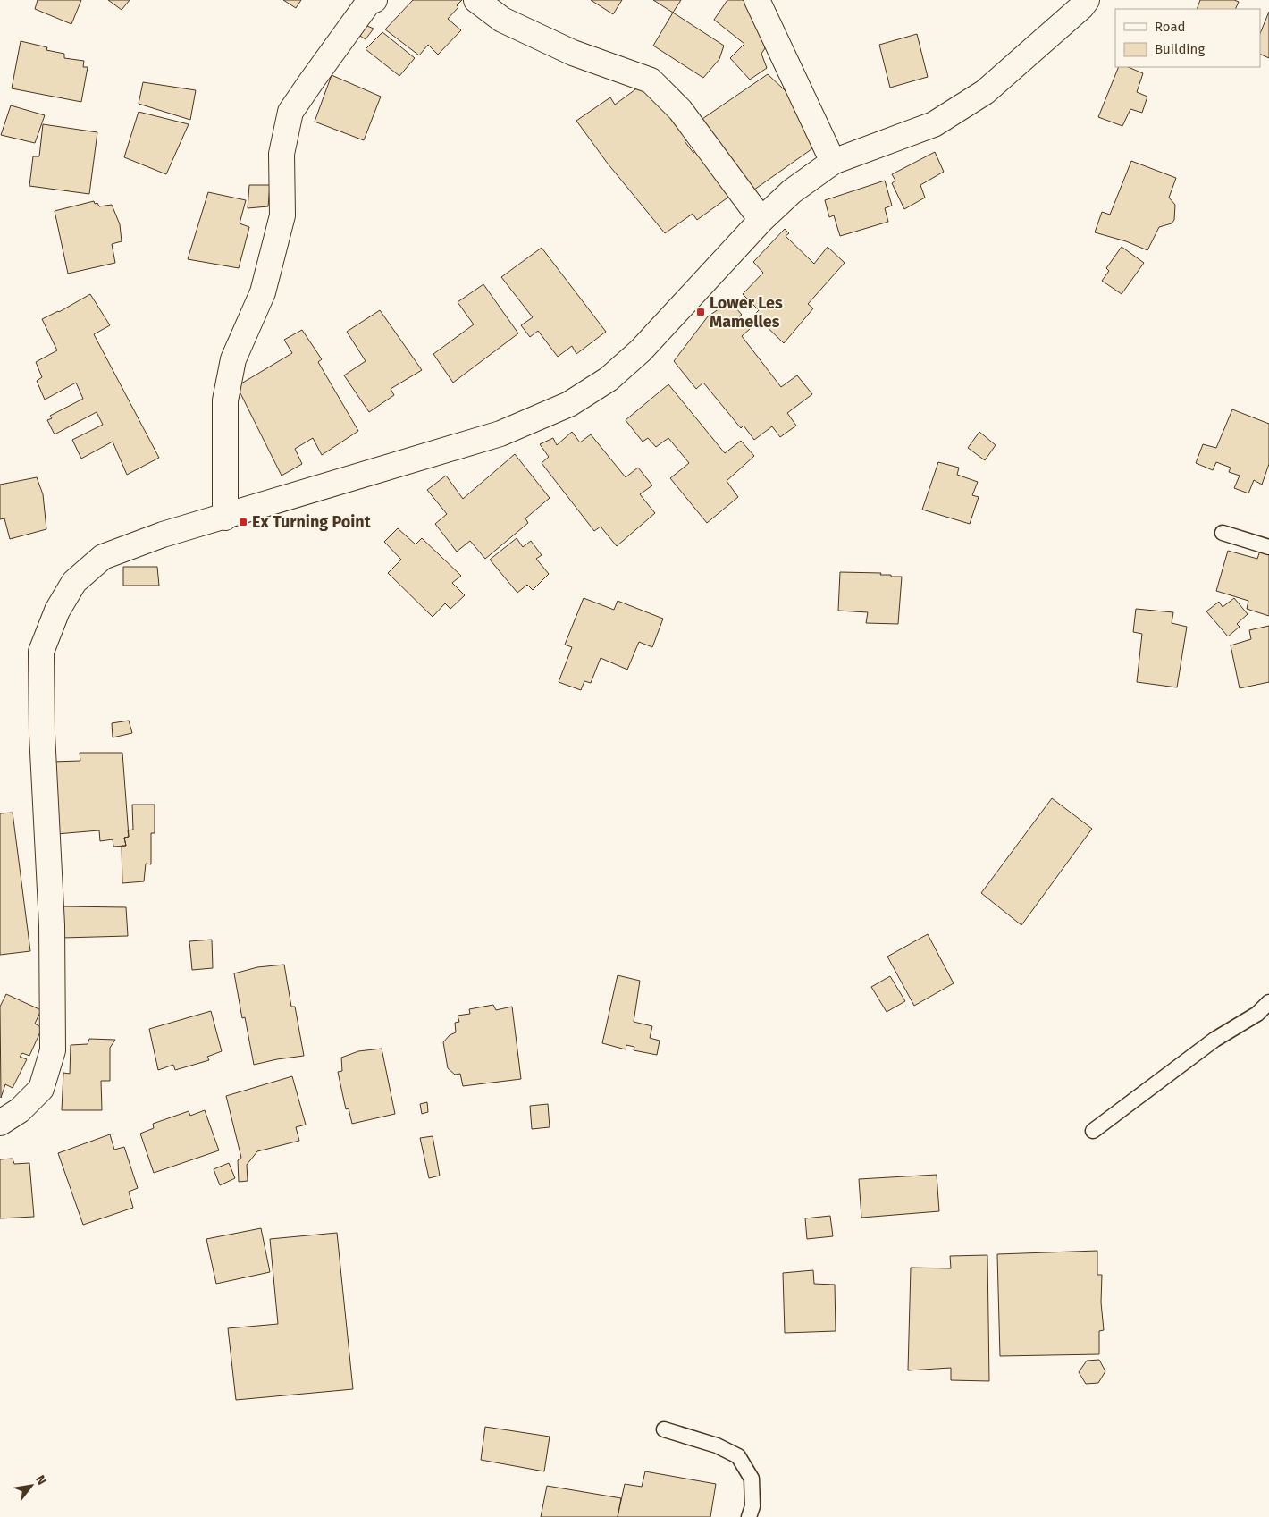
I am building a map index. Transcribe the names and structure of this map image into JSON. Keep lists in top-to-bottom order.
{
  "places": {
    "transit": ["Lower Les Mamelles", "Ex Turning Point"]
  },
  "legend": ["Road", "Building"],
  "north": "top right"
}
